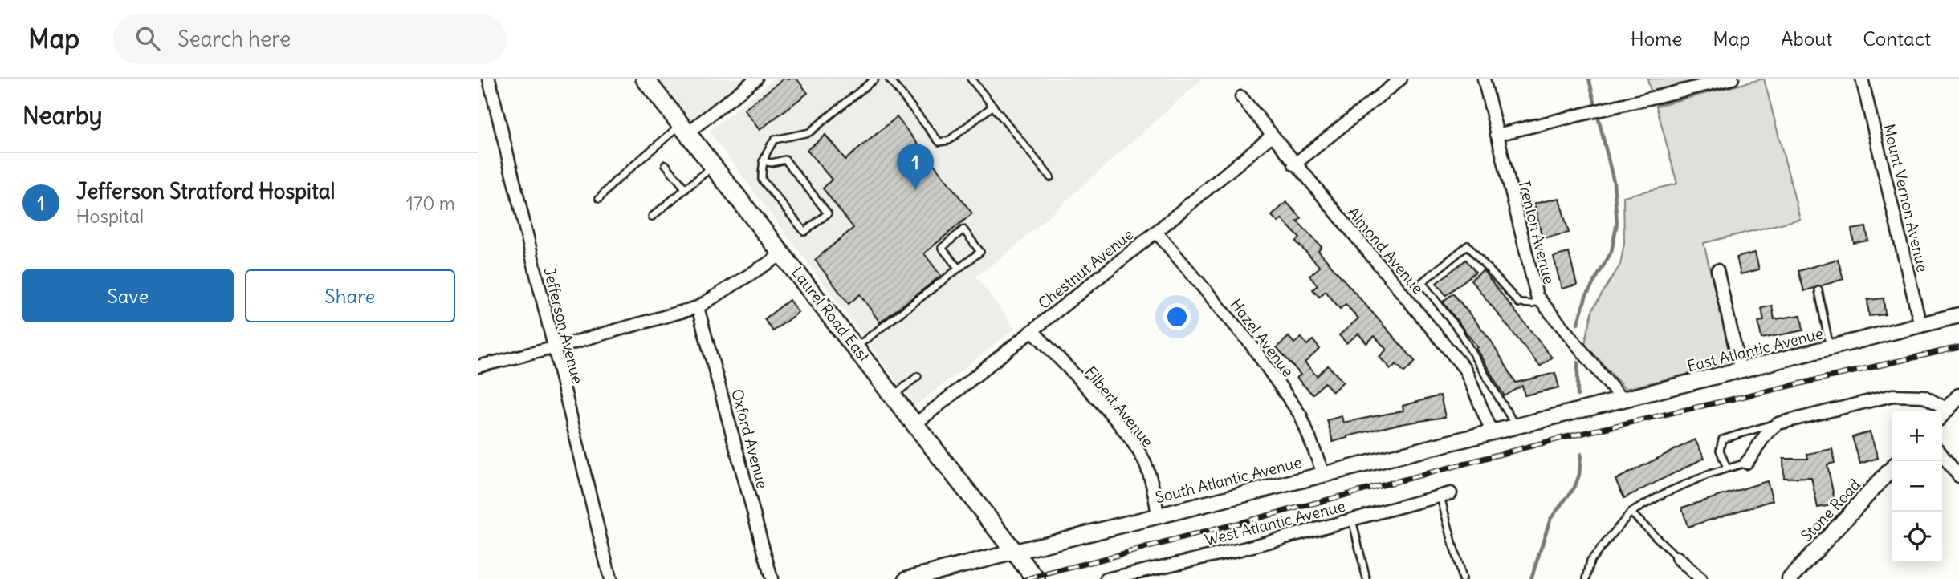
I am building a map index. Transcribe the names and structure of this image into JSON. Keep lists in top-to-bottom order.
{
  "streets": {
    "main road": ["Laurel Road East"],
    "street": [
      "Mount Vernon Avenue",
      "Trenton Avenue",
      "Almond Avenue",
      "Chestnut Avenue",
      "Jefferson Avenue",
      "Hazel Avenue",
      "East Atlantic Avenue",
      "Filbert Avenue",
      "Oxford Avenue",
      "South Atlantic Avenue",
      "Stone Road",
      "West Atlantic Avenue"
    ]
  },
  "crossings": [
    ["Mount Vernon Avenue", "East Atlantic Avenue"],
    ["Trenton Avenue", "East Atlantic Avenue"],
    ["Almond Avenue", "Chestnut Avenue"],
    ["Almond Avenue", "South Atlantic Avenue"],
    ["Chestnut Avenue", "Laurel Road East"],
    ["Chestnut Avenue", "Hazel Avenue"],
    ["Chestnut Avenue", "Filbert Avenue"],
    ["Laurel Road East", "South Atlantic Avenue"],
    ["Hazel Avenue", "South Atlantic Avenue"],
    ["East Atlantic Avenue", "South Atlantic Avenue"],
    ["Filbert Avenue", "South Atlantic Avenue"]
  ],
  "page": {
    "header": "Map",
    "search": "Search here",
    "nav": [
      "Home",
      "Map",
      "About",
      "Contact"
    ],
    "heading": "Nearby",
    "pins": "1",
    "list": [
      {
        "mark": "1",
        "name": "Jefferson Stratford Hospital",
        "note": "Hospital",
        "value": "170 m"
      }
    ],
    "buttons": ["Save", "Share"],
    "map_buttons": ["+", "−"]
  }
}
